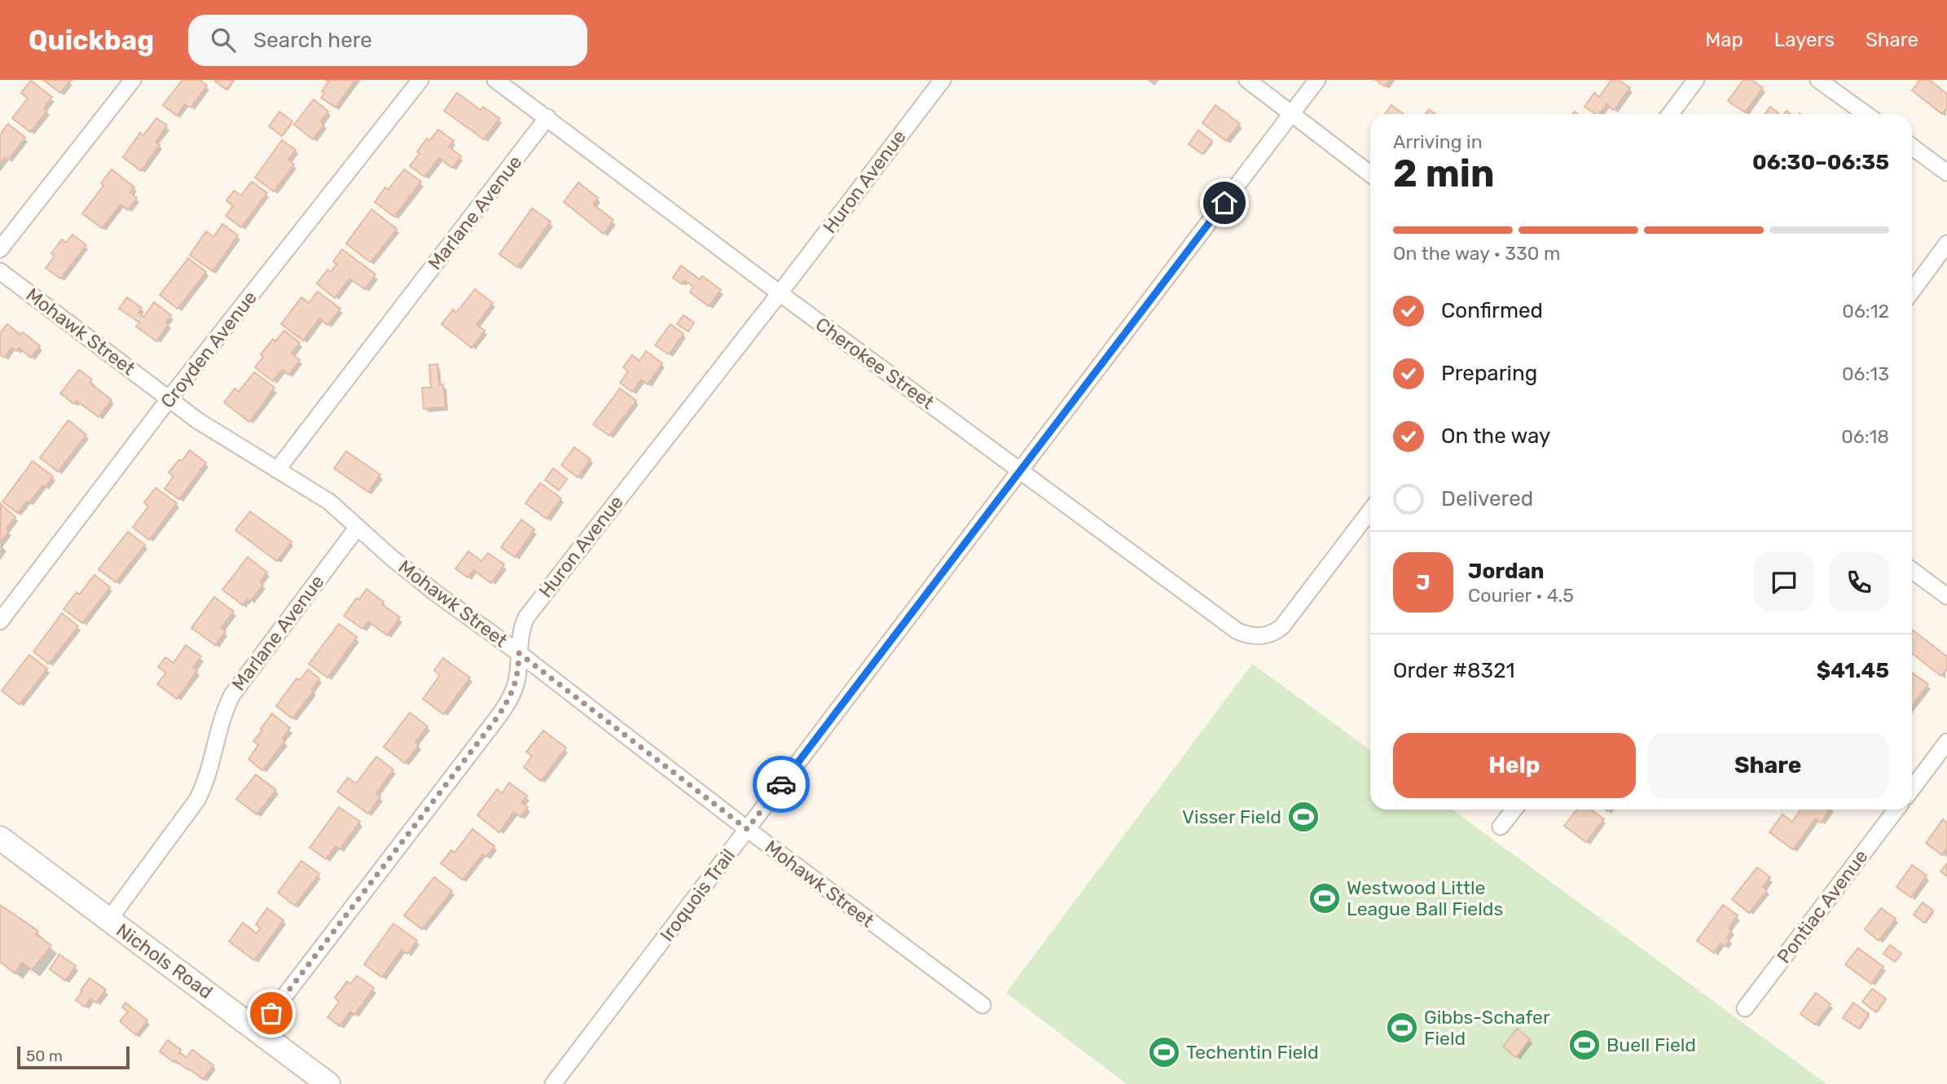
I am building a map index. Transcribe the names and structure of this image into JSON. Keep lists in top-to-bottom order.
{
  "streets": {
    "street": [
      "Huron Avenue",
      "Marlane Avenue",
      "Mohawk Street",
      "Croyden Avenue",
      "Cherokee Street",
      "Iroquois Trail",
      "Pontiac Avenue",
      "Nichols Road"
    ]
  },
  "crossings": [
    ["Huron Avenue", "Mohawk Street"],
    ["Huron Avenue", "Cherokee Street"],
    ["Huron Avenue", "Nichols Road"],
    ["Marlane Avenue", "Mohawk Street"],
    ["Marlane Avenue", "Cherokee Street"],
    ["Marlane Avenue", "Nichols Road"],
    ["Mohawk Street", "Croyden Avenue"],
    ["Mohawk Street", "Iroquois Trail"],
    ["Cherokee Street", "Iroquois Trail"]
  ],
  "places": {
    "sports": [
      "Visser Field",
      "Westwood Little League Ball Fields",
      "Gibbs-Schafer Field",
      "Buell Field",
      "Techentin Field"
    ]
  },
  "scale_bar": "50 m",
  "page": {
    "header": "Quickbag",
    "search": "Search here",
    "nav": ["Map", "Layers", "Share"],
    "heading": ["2 min", "Arriving in", "06:30–06:35"],
    "panel": [
      "Jordan",
      "Courier · 4.5",
      "Order #8321",
      "$41.45"
    ],
    "bar": "On the way · 330 m",
    "list": [
      ["Confirmed", "06:12"],
      ["Preparing", "06:13"],
      ["On the way", "06:18"],
      "Delivered"
    ],
    "round": "J",
    "buttons": ["Help", "Share"],
    "scale": "50 m"
  }
}
